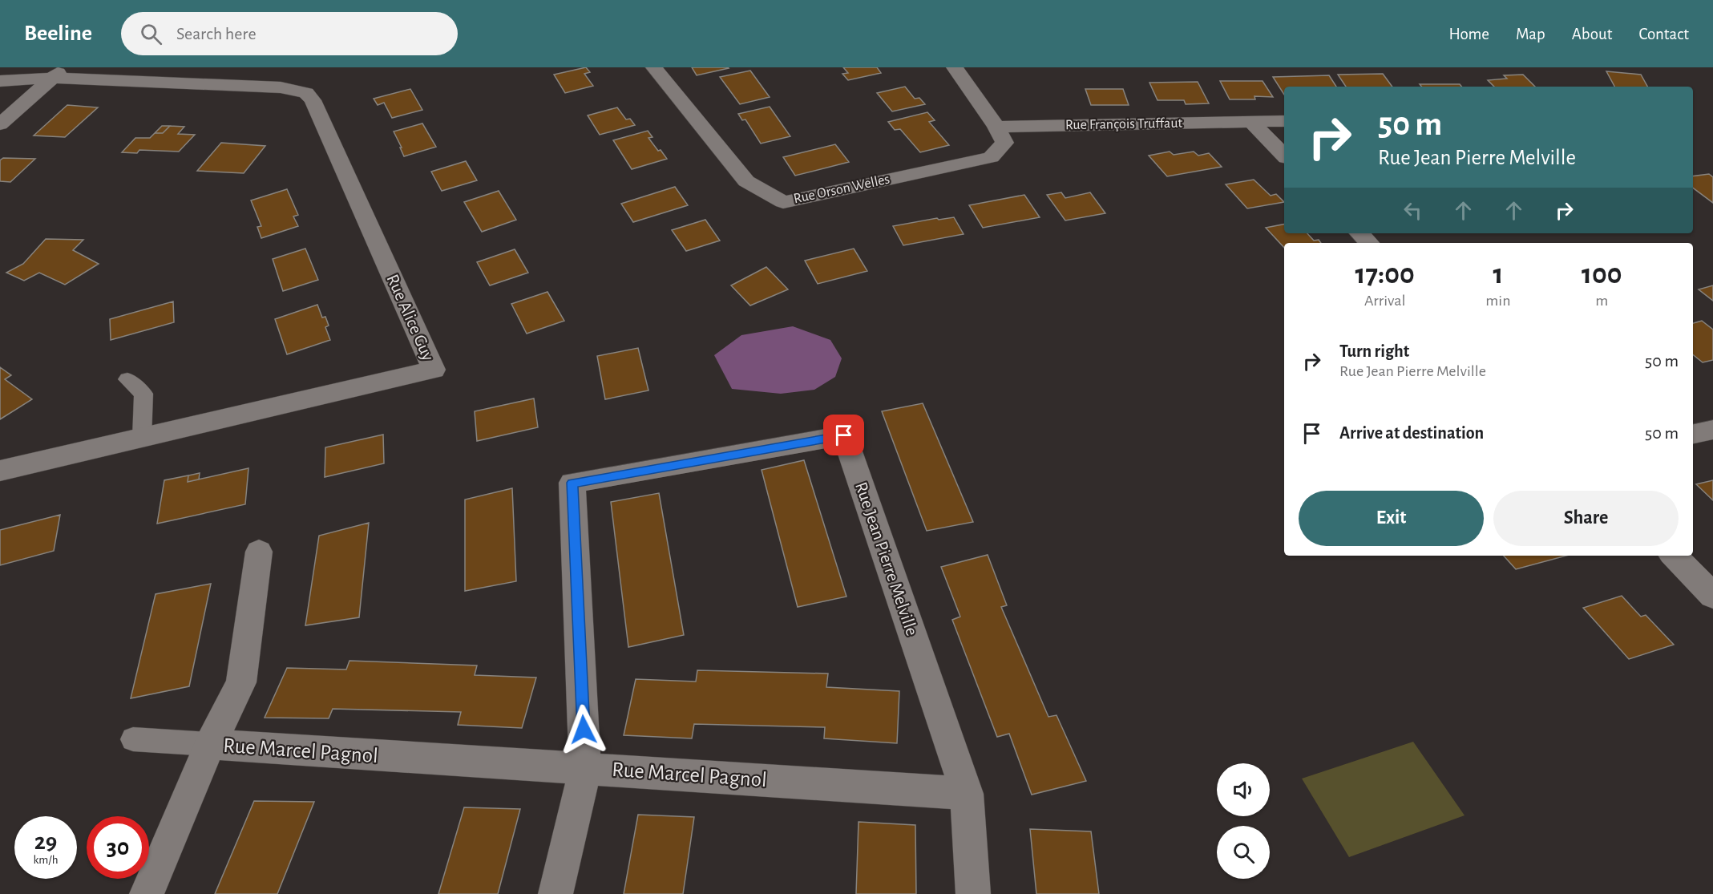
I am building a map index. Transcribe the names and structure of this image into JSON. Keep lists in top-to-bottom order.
{
  "streets": {
    "street": [
      "Rue François Truffaut",
      "Rue Orson Welles",
      "Rue Alice Guy",
      "Rue Jean Pierre Melville",
      "Rue Marcel Pagnol"
    ]
  },
  "crossings": [
    ["Rue François Truffaut", "Rue Orson Welles"],
    ["Rue Jean Pierre Melville", "Rue Marcel Pagnol"]
  ],
  "page": {
    "header": "Beeline",
    "search": "Search here",
    "nav": [
      "Home",
      "Map",
      "About",
      "Contact"
    ],
    "turn": ["50 m", "Rue Jean Pierre Melville"],
    "eta": [
      "17:00",
      "Arrival",
      "1",
      "min",
      "100",
      "m"
    ],
    "list": [
      {
        "name": "Turn right",
        "note": "Rue Jean Pierre Melville",
        "value": "50 m"
      },
      {
        "name": "Arrive at destination",
        "value": "50 m"
      }
    ],
    "buttons": ["Exit", "Share"],
    "speed": "29 km/h",
    "limit": "30"
  }
}
